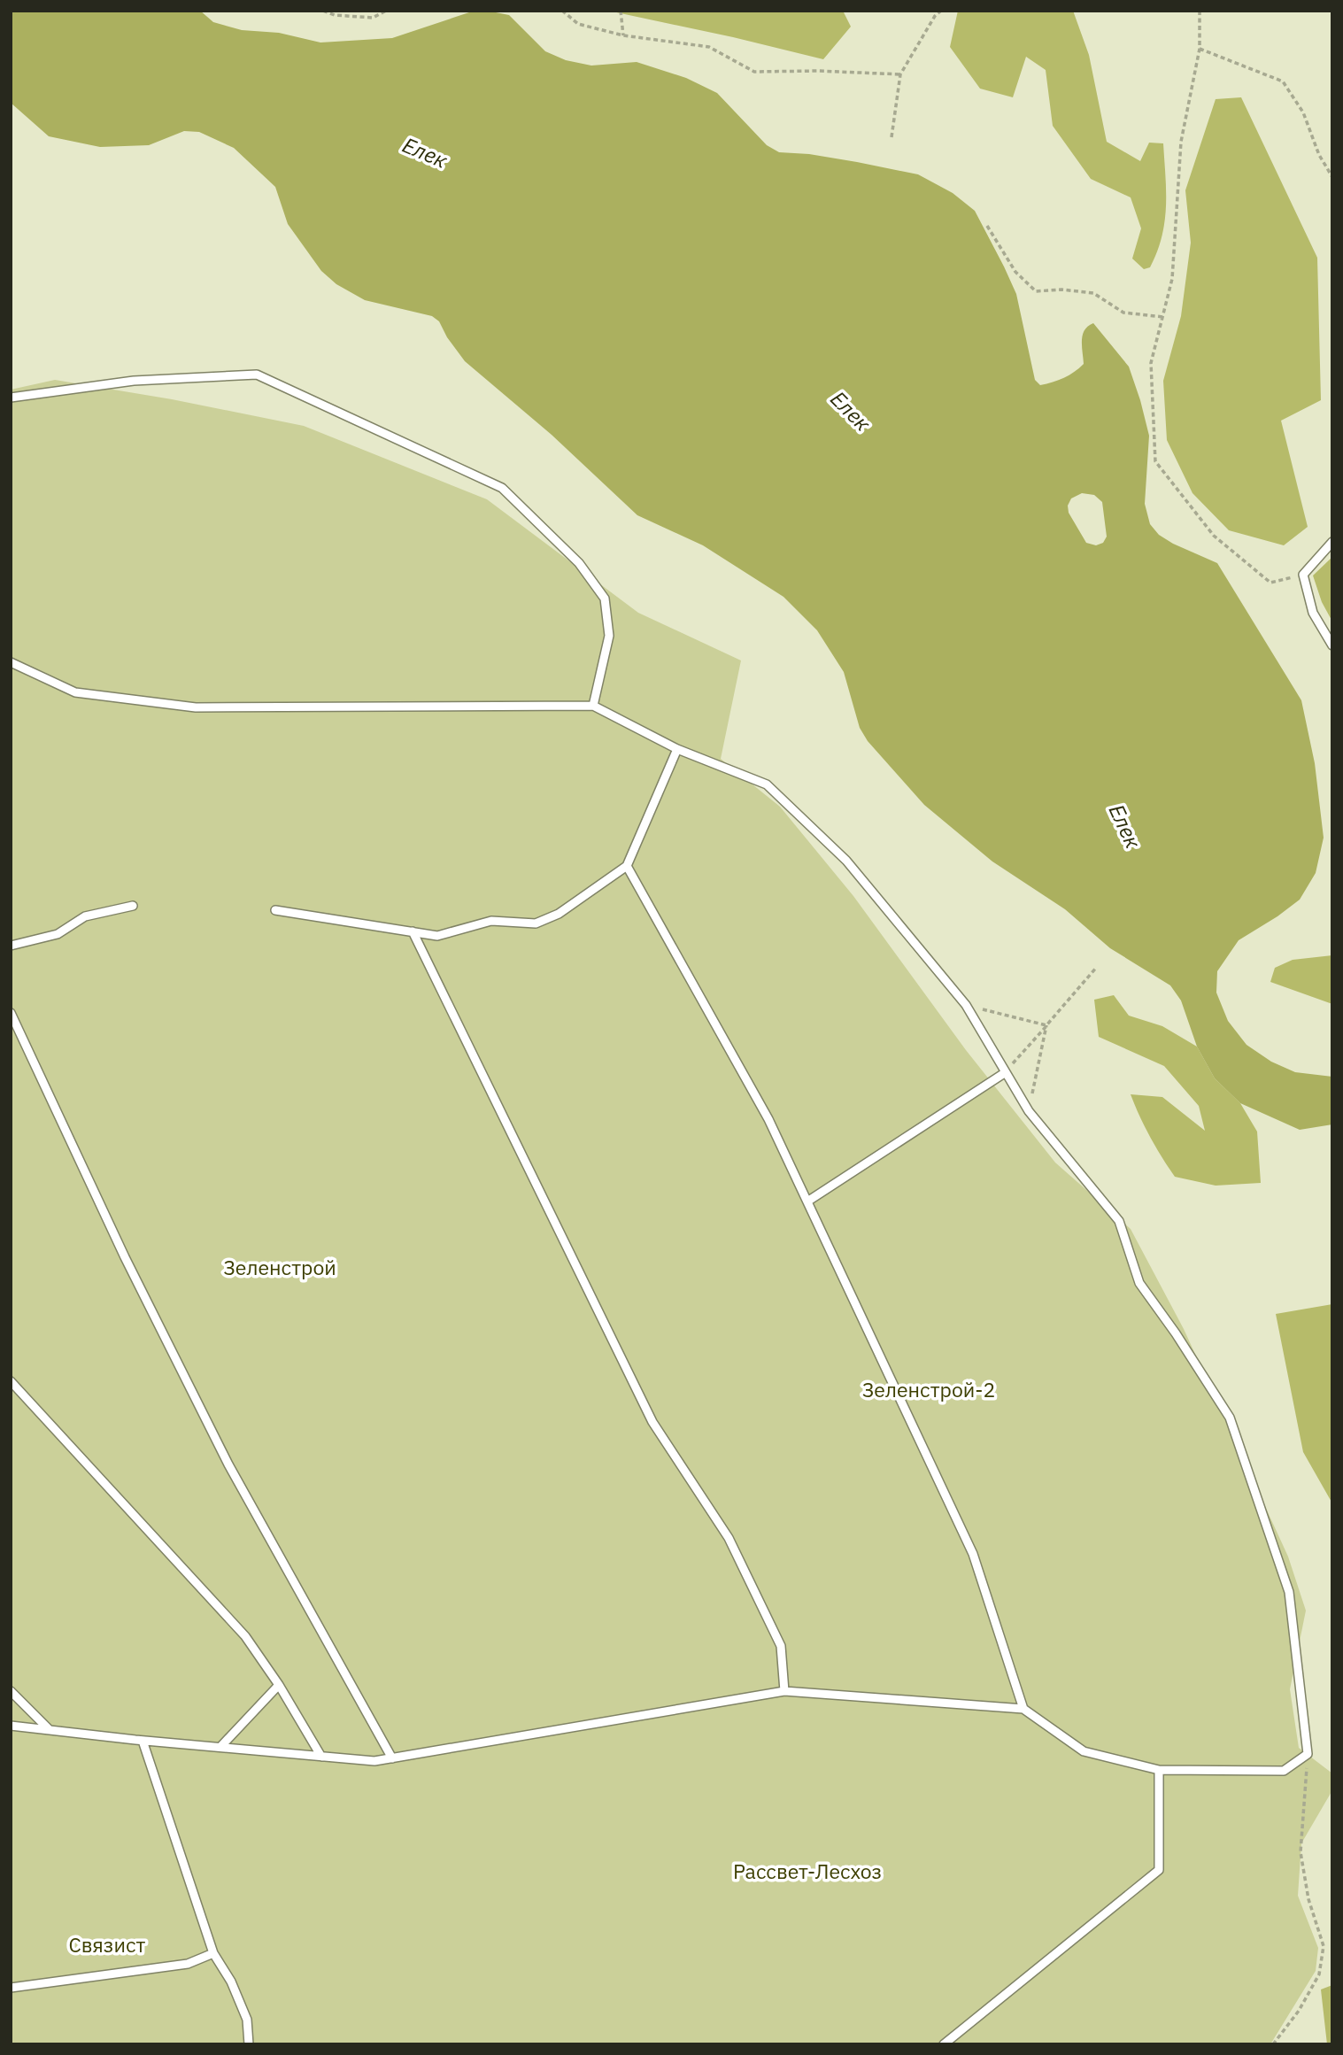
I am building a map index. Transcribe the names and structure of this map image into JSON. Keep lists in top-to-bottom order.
{
  "water": ["Елек"],
  "parks": [
    "Зеленстрой",
    "Зеленстрой-2",
    "Рассвет-Лесхоз",
    "Связист"
  ]
}
